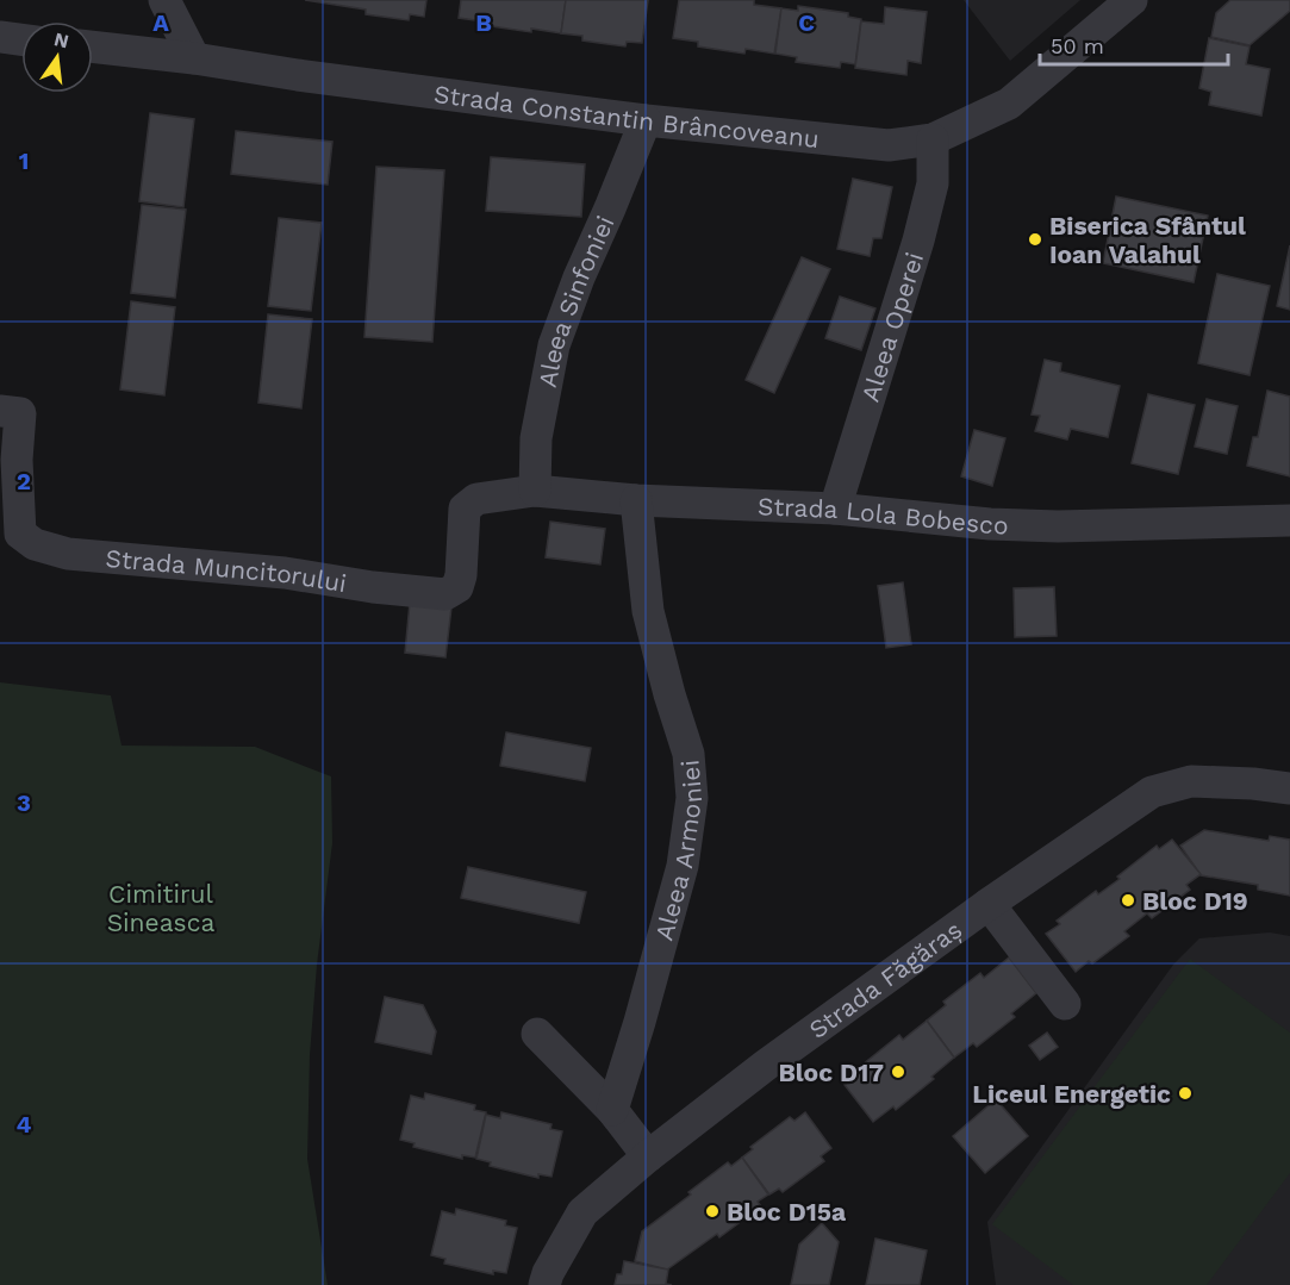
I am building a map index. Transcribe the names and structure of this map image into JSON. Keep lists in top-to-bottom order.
{
  "streets": {
    "street": [
      "Strada Constantin Brâncoveanu",
      "Aleea Sinfoniei",
      "Aleea Operei",
      "Strada Lola Bobesco",
      "Strada Muncitorului",
      "Aleea Armoniei",
      "Strada Făgăraș"
    ]
  },
  "crossings": [
    ["Strada Constantin Brâncoveanu", "Aleea Sinfoniei"],
    ["Strada Constantin Brâncoveanu", "Aleea Operei"],
    ["Aleea Sinfoniei", "Strada Lola Bobesco"],
    ["Aleea Operei", "Strada Lola Bobesco"],
    ["Strada Lola Bobesco", "Strada Muncitorului"],
    ["Strada Lola Bobesco", "Aleea Armoniei"]
  ],
  "parks": ["Cimitirul Sineasca"],
  "places": [
    "Biserica Sfântul Ioan Valahul",
    "Bloc D19",
    "Bloc D17",
    "Liceul Energetic",
    "Bloc D15a"
  ],
  "scale_bar": "50 m",
  "north": "top",
  "grid": {
    "columns": ["A", "B", "C"],
    "rows": [
      "1",
      "2",
      "3",
      "4"
    ]
  }
}
